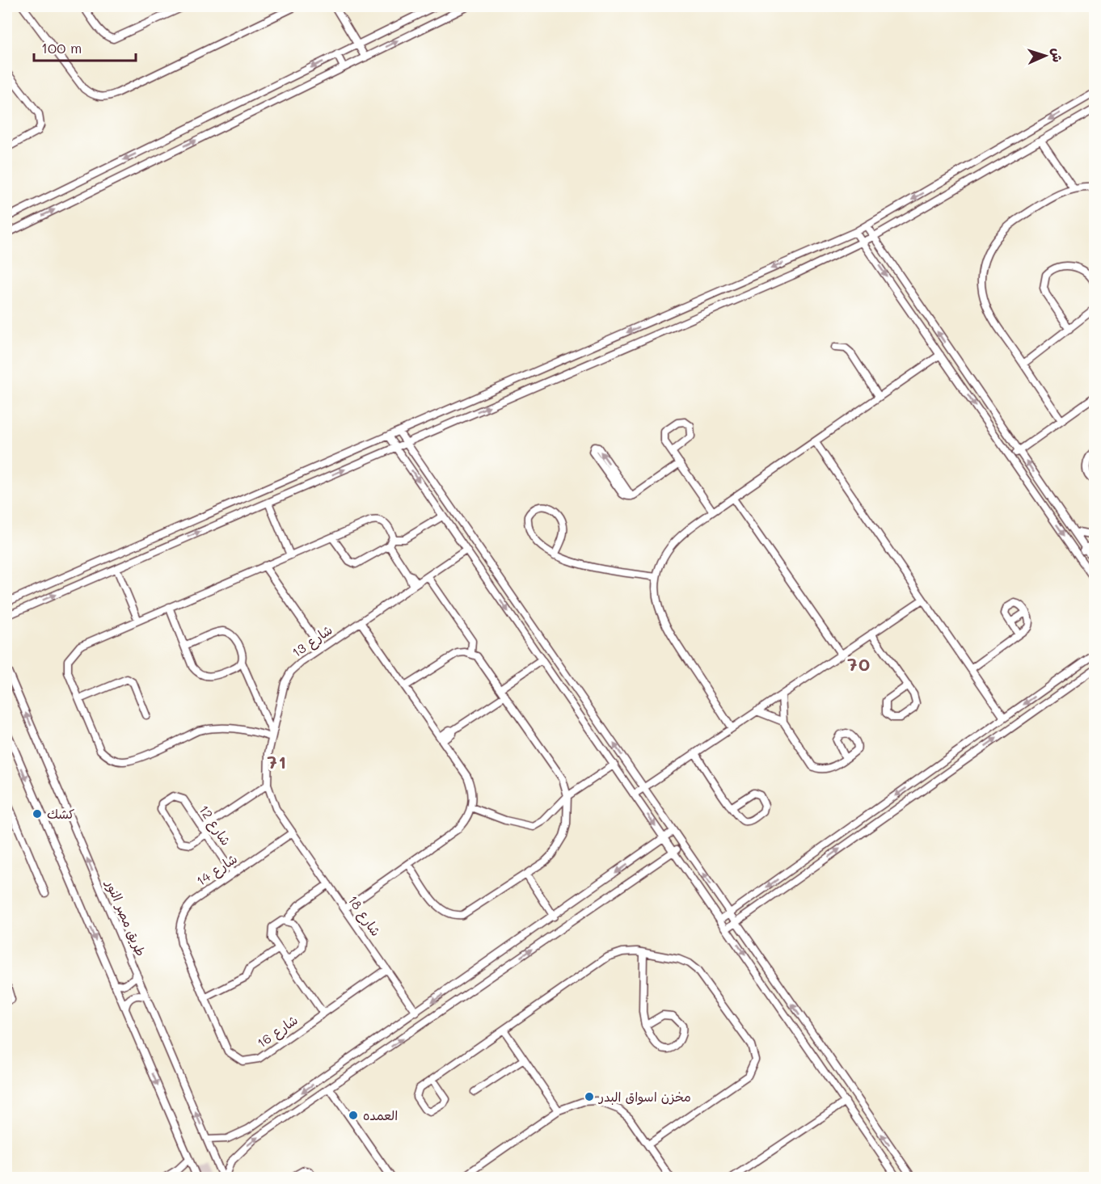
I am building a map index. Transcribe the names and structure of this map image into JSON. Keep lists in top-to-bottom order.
{
  "streets": {
    "street": [
      "شارع 13",
      "شارع 12",
      "شارع 14",
      "شارع 18",
      "طريق مصر النور",
      "شارع 16"
    ]
  },
  "crossings": [
    ["شارع 13", "شارع 14"],
    ["شارع 13", "شارع 18"],
    ["شارع 12", "شارع 14"],
    ["شارع 14", "شارع 18"],
    ["شارع 14", "شارع 16"],
    ["شارع 18", "شارع 16"]
  ],
  "districts": ["70", "71"],
  "places": ["كشك", "مخزن اسواق البدر", "العمده"],
  "scale_bar": "100 m",
  "north": "right"
}
